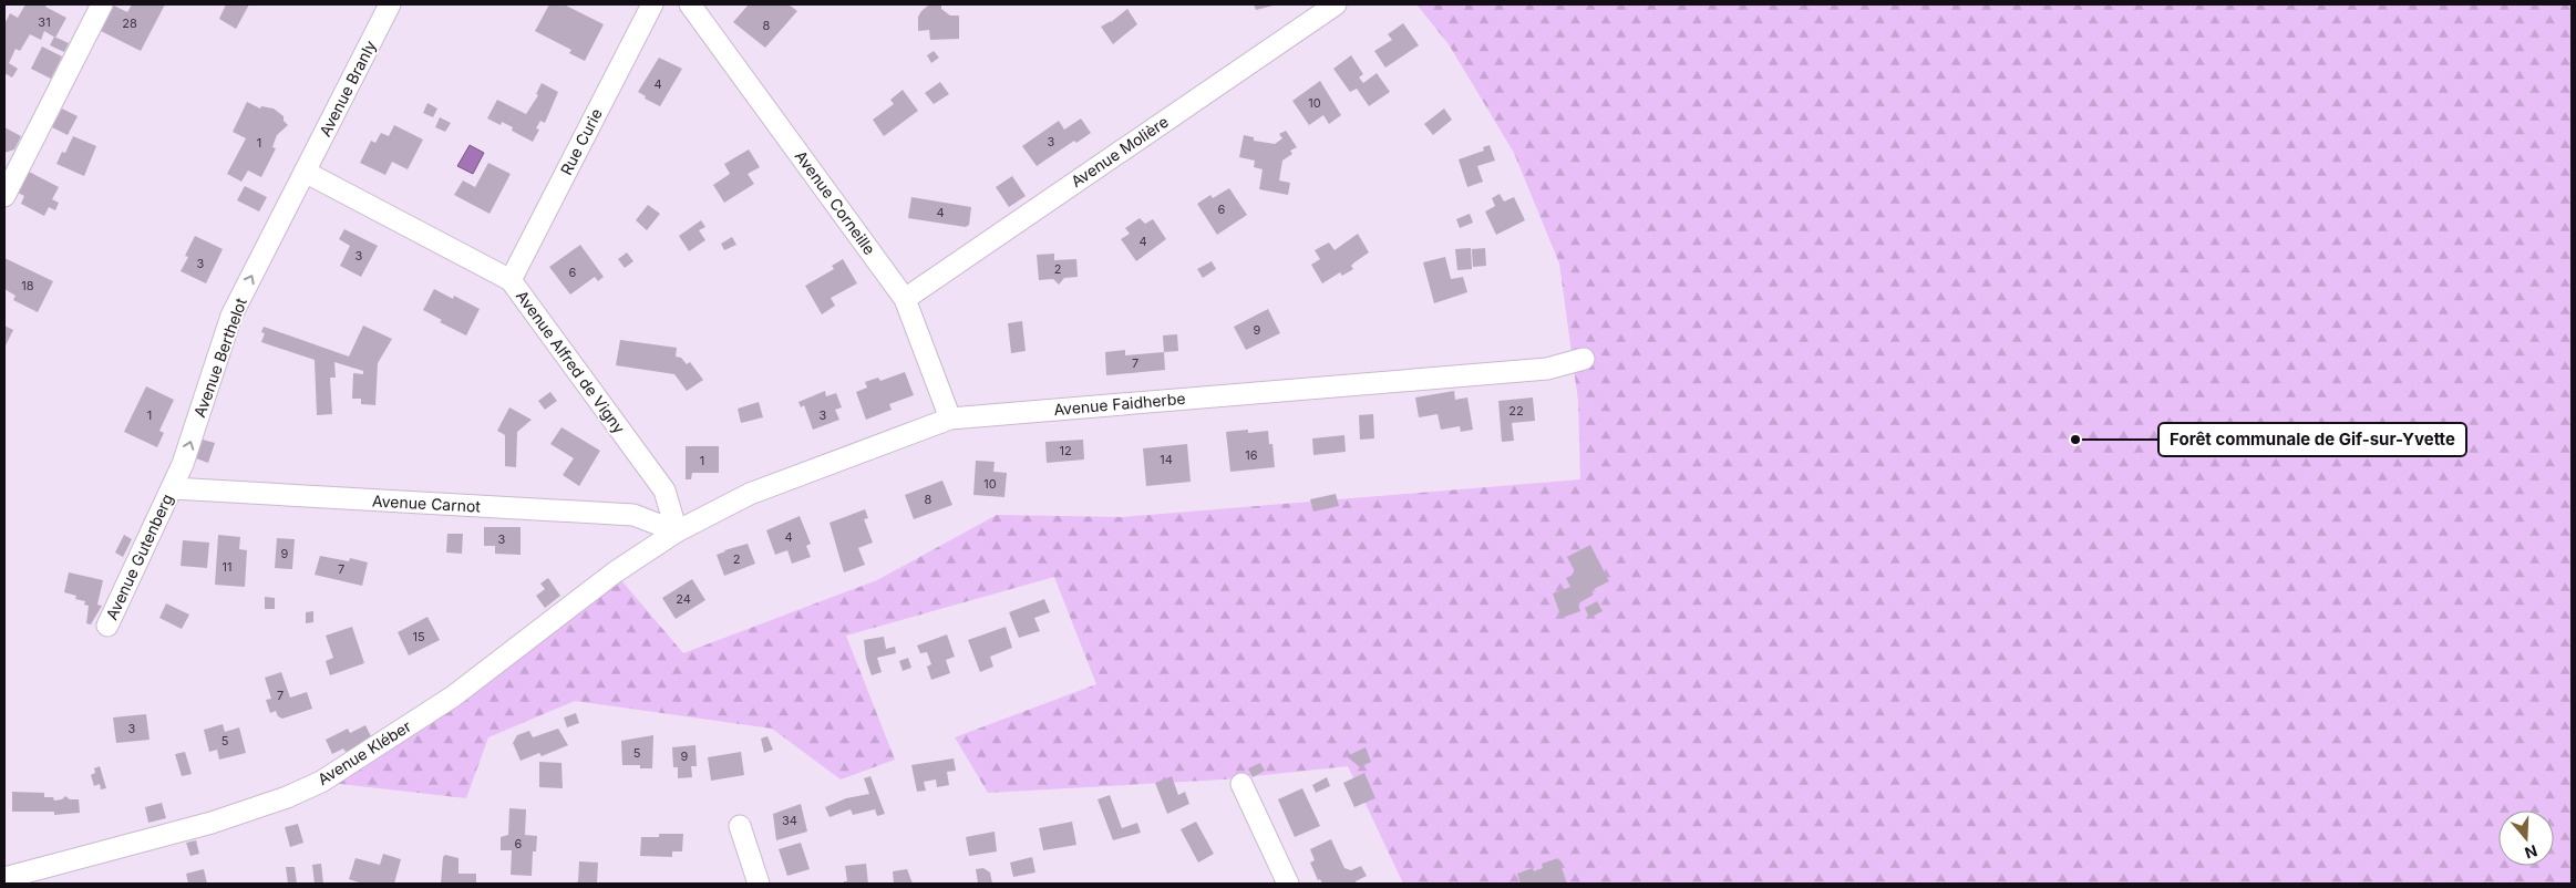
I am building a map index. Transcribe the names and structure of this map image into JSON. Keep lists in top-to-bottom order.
{
  "streets": {
    "street": [
      "Avenue Branly",
      "Rue Curie",
      "Avenue Molière",
      "Avenue Corneille",
      "Avenue Berthelot",
      "Avenue Alfred de Vigny",
      "Avenue Faidherbe",
      "Avenue Carnot",
      "Avenue Gutenberg",
      "Avenue Kléber"
    ]
  },
  "crossings": [
    ["Avenue Branly", "Avenue Berthelot"],
    ["Avenue Branly", "Avenue Alfred de Vigny"],
    ["Rue Curie", "Avenue Alfred de Vigny"],
    ["Avenue Molière", "Avenue Corneille"],
    ["Avenue Corneille", "Avenue Faidherbe"],
    ["Avenue Berthelot", "Avenue Alfred de Vigny"],
    ["Avenue Berthelot", "Avenue Carnot"],
    ["Avenue Berthelot", "Avenue Gutenberg"],
    ["Avenue Alfred de Vigny", "Avenue Faidherbe"],
    ["Avenue Alfred de Vigny", "Avenue Carnot"],
    ["Avenue Alfred de Vigny", "Avenue Kléber"],
    ["Avenue Faidherbe", "Avenue Carnot"],
    ["Avenue Faidherbe", "Avenue Kléber"],
    ["Avenue Carnot", "Avenue Gutenberg"],
    ["Avenue Carnot", "Avenue Kléber"]
  ],
  "one_way": ["Avenue Berthelot"],
  "places": ["Forêt communale de Gif-sur-Yvette"],
  "house_numbers": [
    "31",
    "28",
    "8",
    "4",
    "10",
    "3",
    "1",
    "6",
    "4",
    "4",
    "3",
    "3",
    "2",
    "6",
    "18",
    "9",
    "7",
    "22",
    "1",
    "3",
    "12",
    "16",
    "14",
    "1",
    "10",
    "8",
    "4",
    "3",
    "9",
    "2",
    "11",
    "7",
    "24",
    "15",
    "7",
    "3",
    "5",
    "5",
    "9",
    "34",
    "6"
  ],
  "north": "bottom"
}
